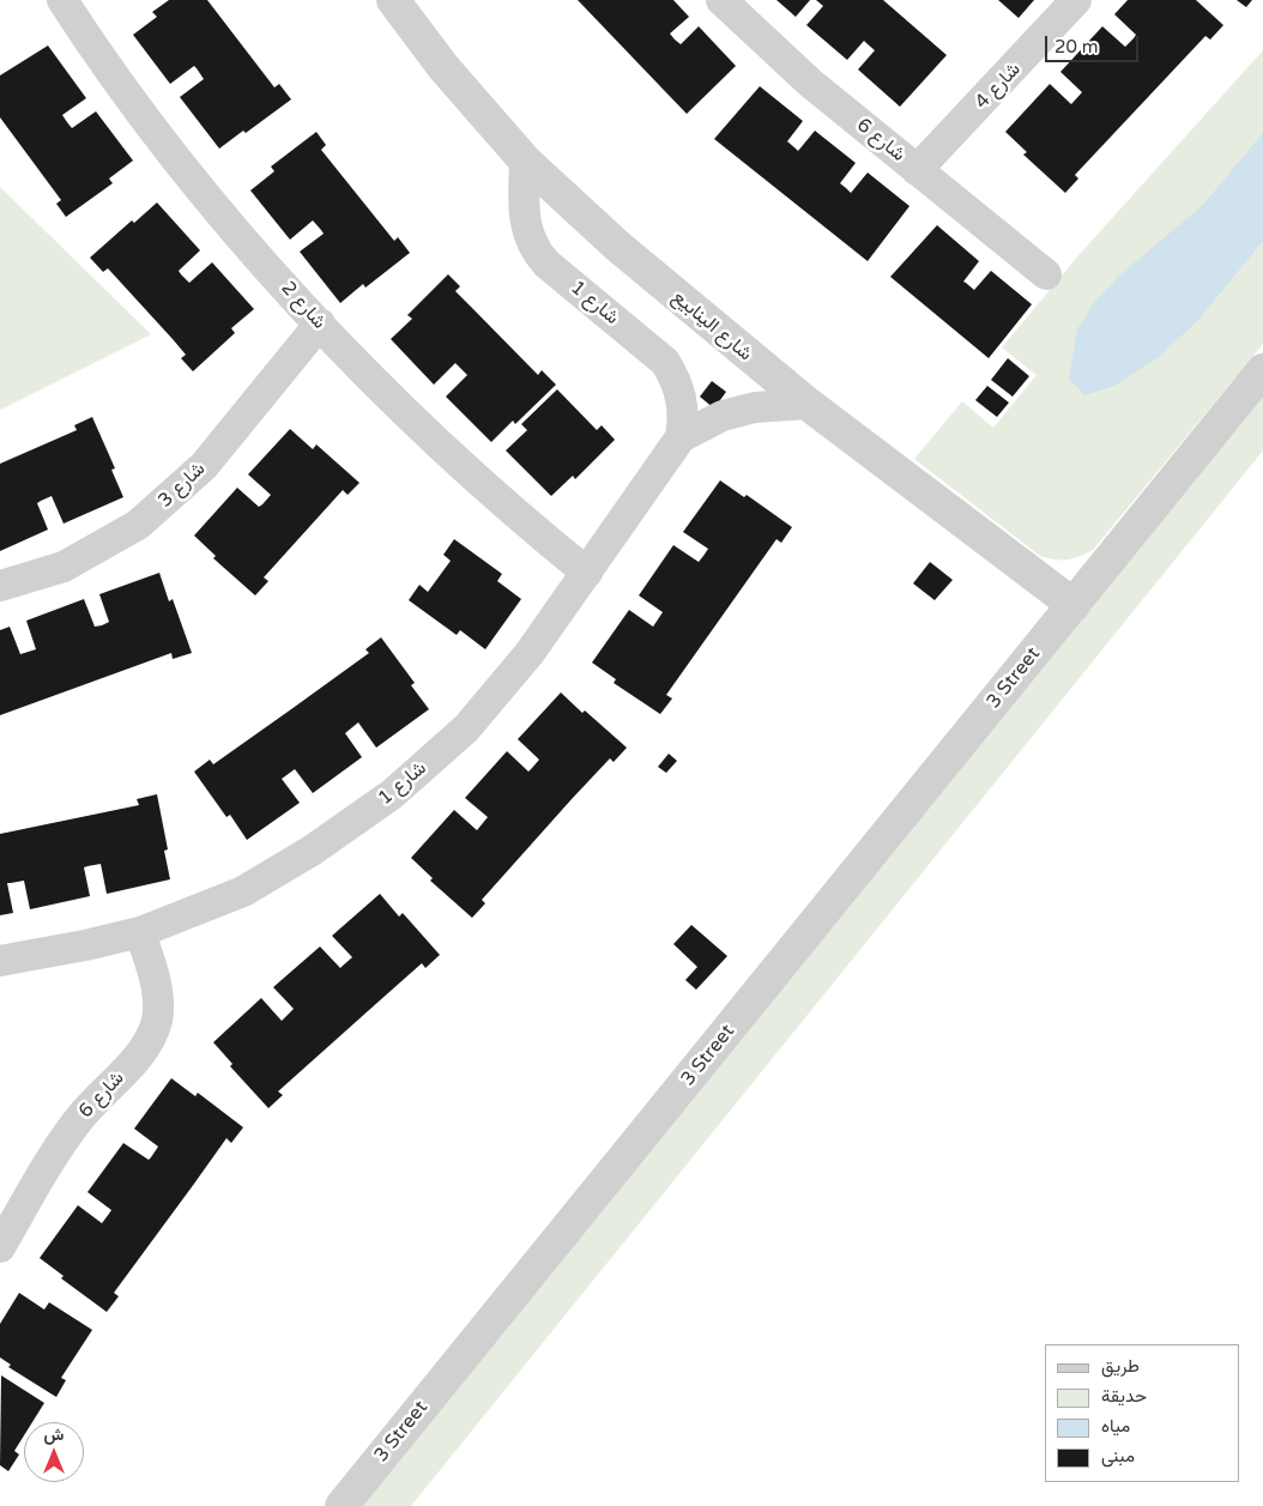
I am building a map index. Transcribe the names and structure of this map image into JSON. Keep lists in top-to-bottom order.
{
  "streets": {
    "street": [
      "شارع 4",
      "شارع 6",
      "شارع 1",
      "شارع 2",
      "شارع الينابيع",
      "شارع 3",
      "3 Street"
    ]
  },
  "crossings": [
    ["شارع 4", "شارع 6"],
    ["شارع 6", "شارع 1"],
    ["شارع 1", "شارع 2"],
    ["شارع 1", "شارع الينابيع"],
    ["شارع 2", "شارع 3"],
    ["شارع الينابيع", "3 Street"]
  ],
  "legend": [
    "طريق",
    "حديقة",
    "مياه",
    "مبنى"
  ],
  "scale_bar": "20 m",
  "north": "top"
}
